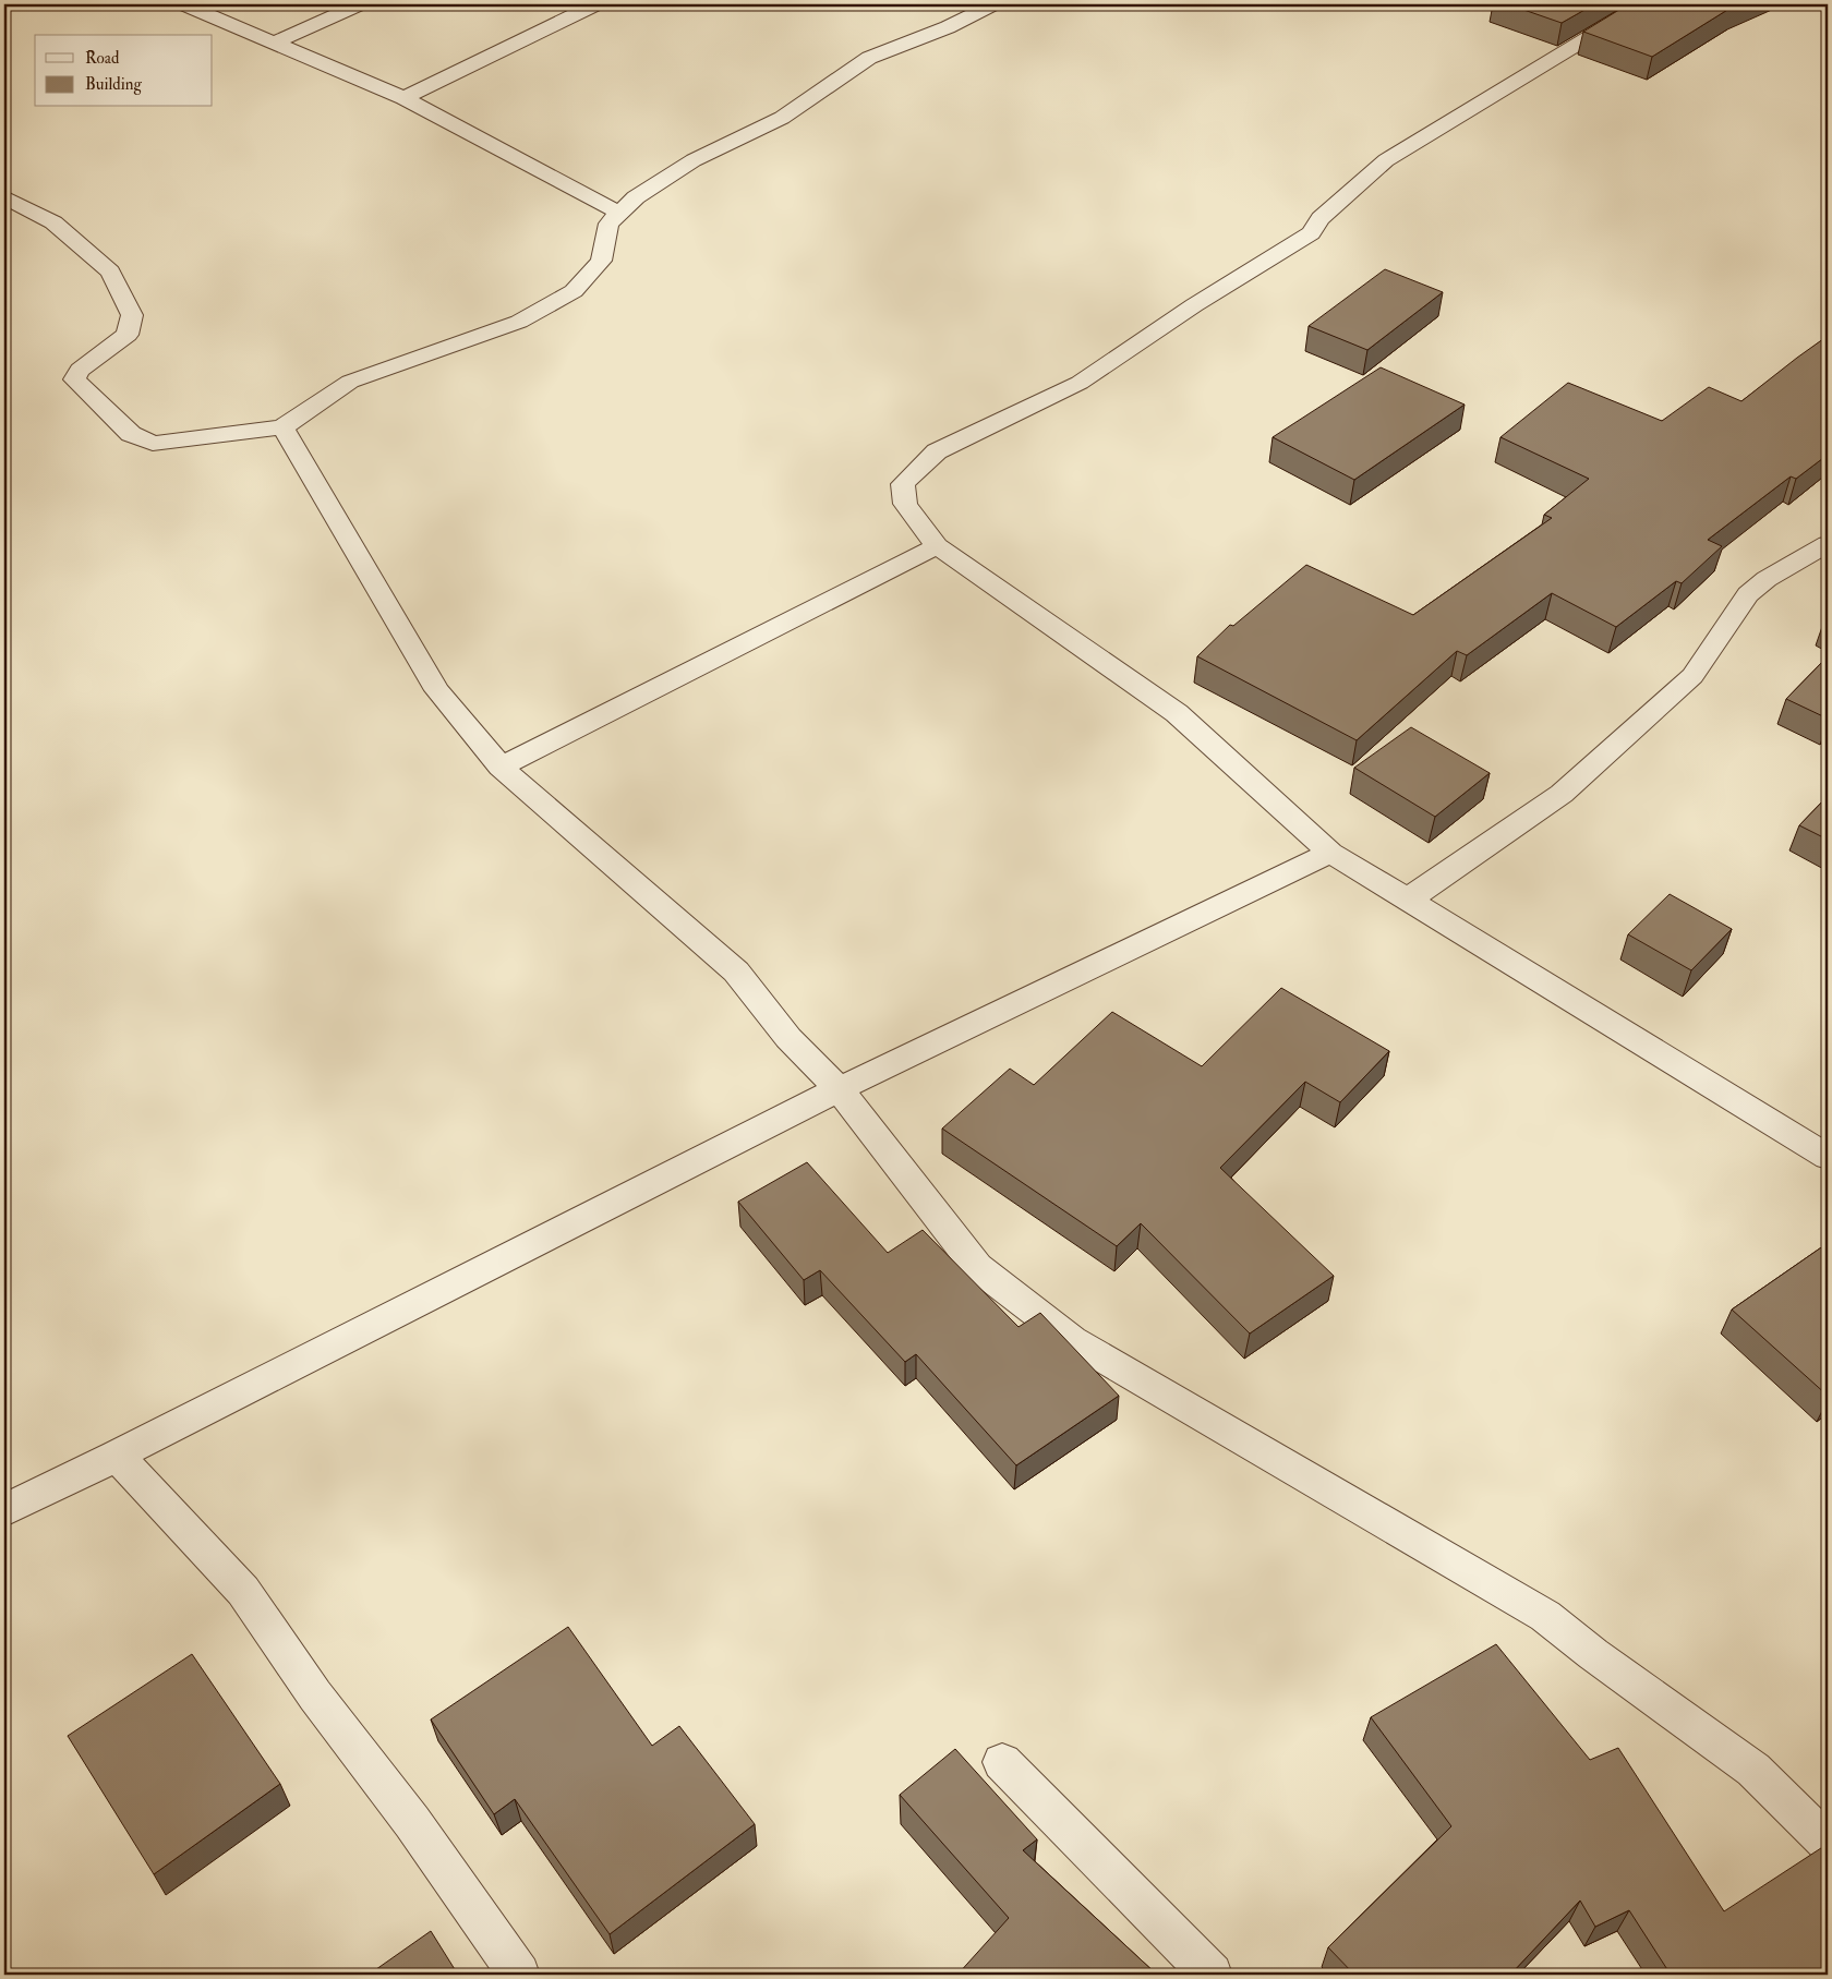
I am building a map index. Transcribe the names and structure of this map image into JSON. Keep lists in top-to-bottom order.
{
  "legend": ["Road", "Building"]
}
